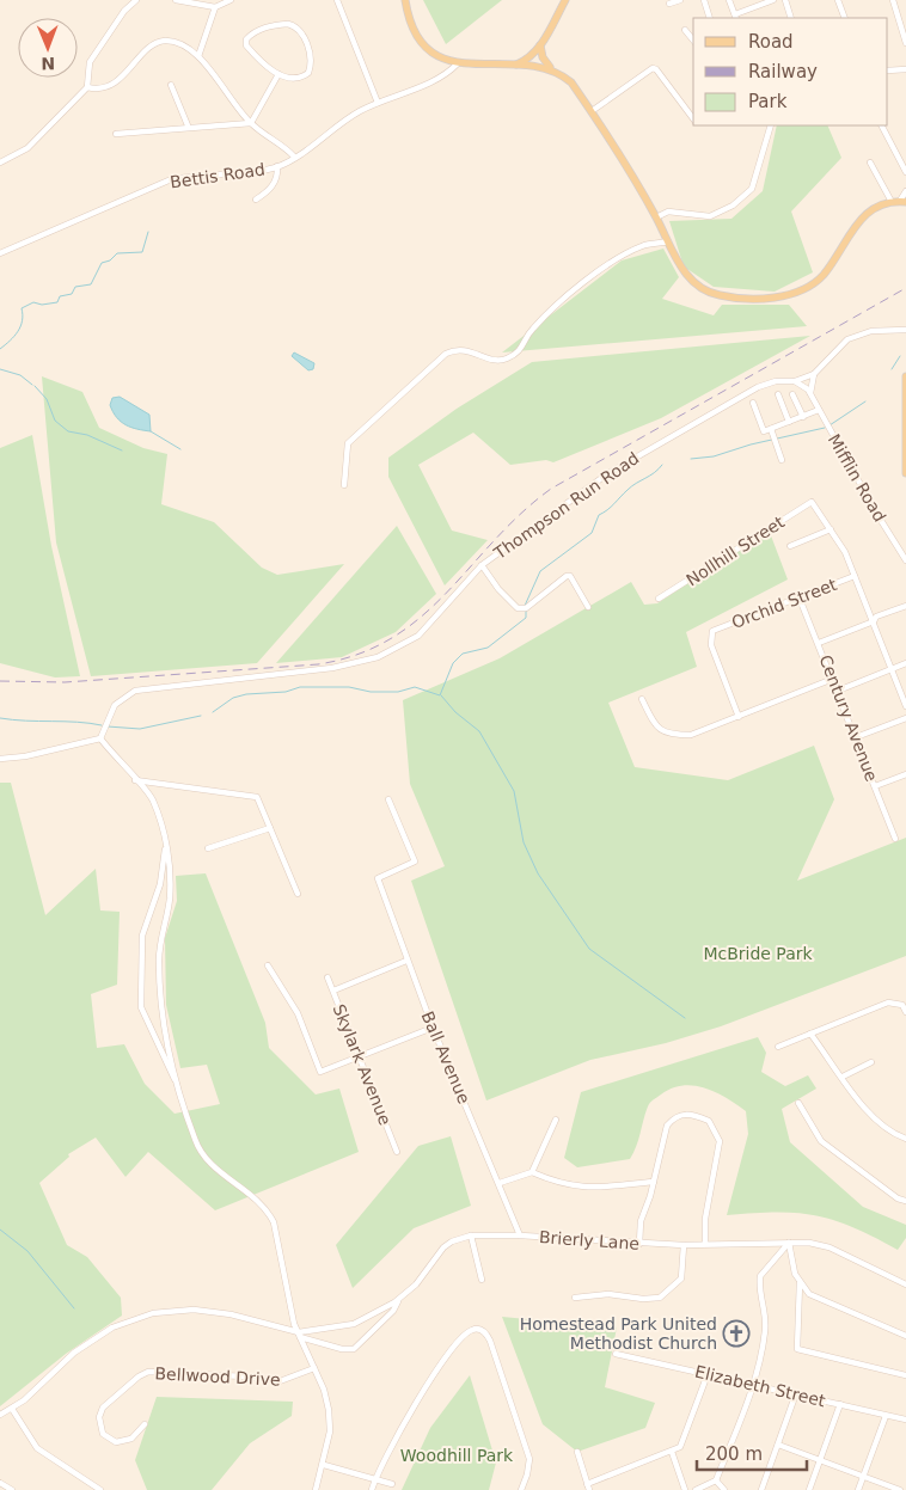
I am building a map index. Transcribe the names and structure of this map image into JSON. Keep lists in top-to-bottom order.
{
  "streets": {
    "street": [
      "Bettis Road",
      "Mifflin Road",
      "Thompson Run Road",
      "Nollhill Street",
      "Orchid Street",
      "Century Avenue",
      "Ball Avenue",
      "Skylark Avenue",
      "Brierly Lane",
      "Bellwood Drive",
      "Elizabeth Street"
    ]
  },
  "crossings": [
    ["Orchid Street", "Century Avenue"],
    ["Ball Avenue", "Brierly Lane"]
  ],
  "parks": ["McBride Park", "Woodhill Park"],
  "places": {
    "church": ["Homestead Park United Methodist Church"]
  },
  "legend": ["Road", "Railway", "Park"],
  "scale_bar": "200 m",
  "north": "bottom"
}
